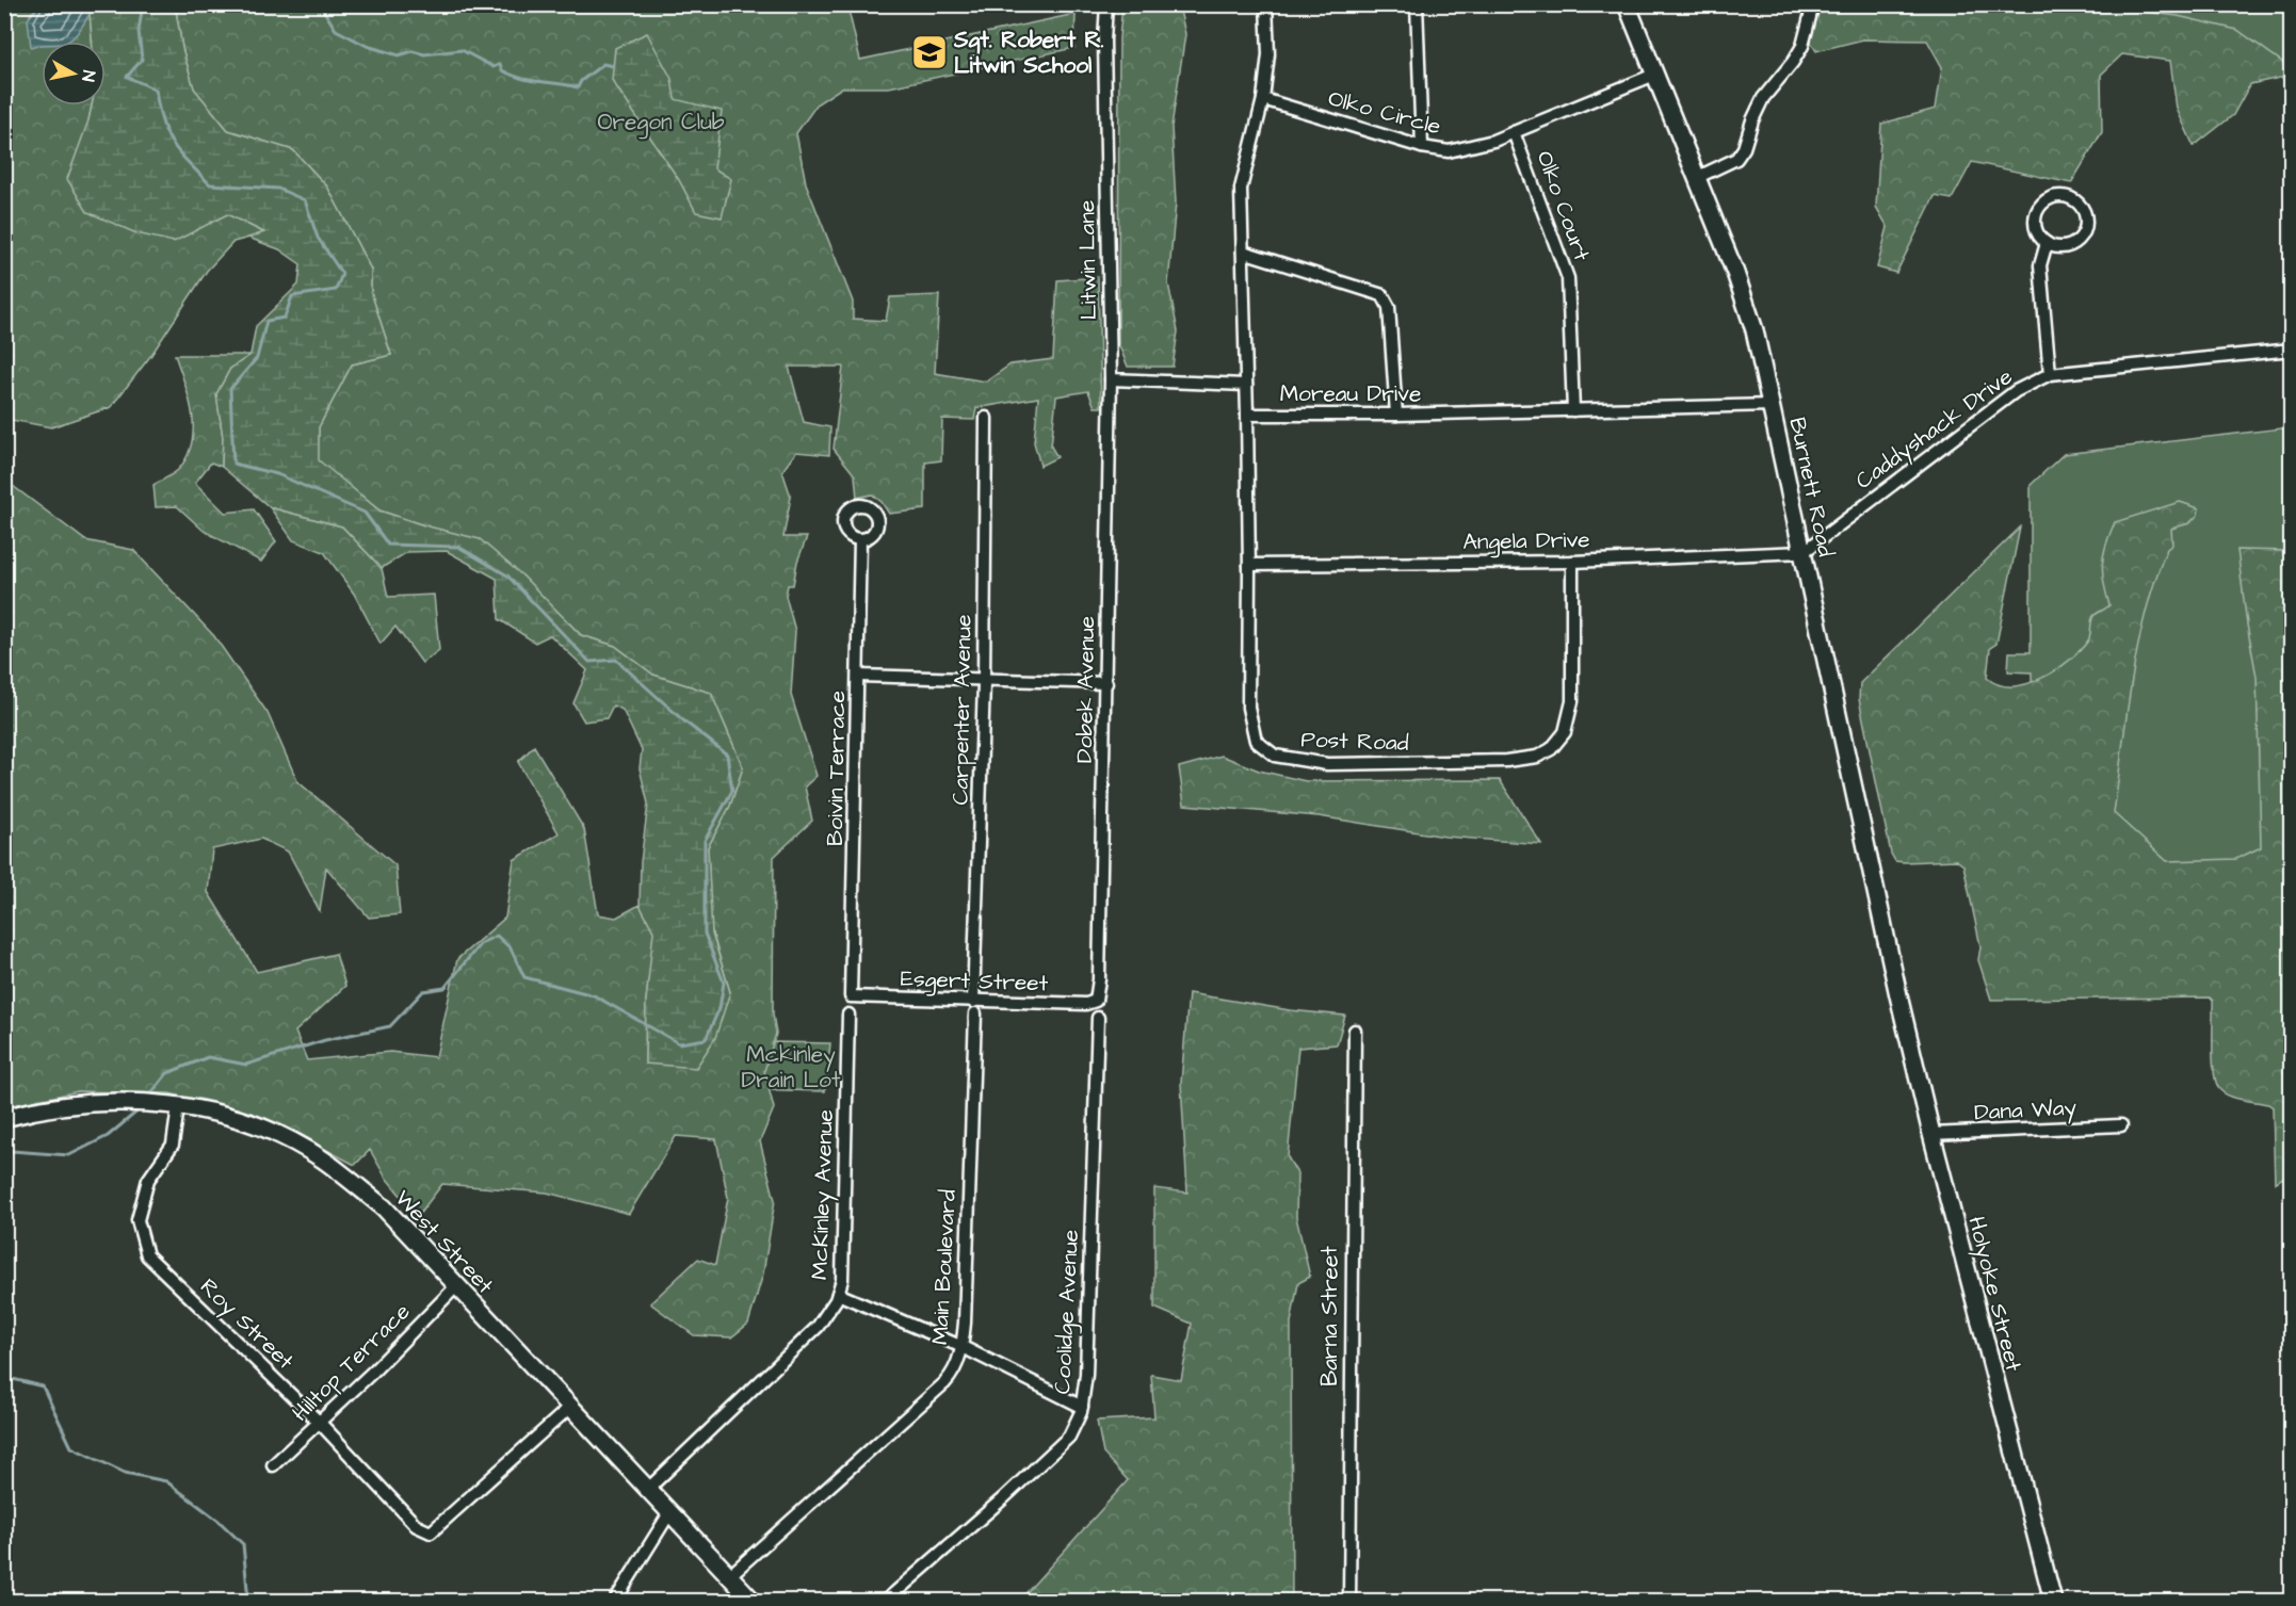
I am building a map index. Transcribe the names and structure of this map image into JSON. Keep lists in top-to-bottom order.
{
  "streets": {
    "main road": ["Burnett Road", "West Street", "Holyoke Street"],
    "street": [
      "Olko Circle",
      "Olko Court",
      "Litwin Lane",
      "Moreau Drive",
      "Caddyshack Drive",
      "Angela Drive",
      "Dobek Avenue",
      "Carpenter Avenue",
      "Post Road",
      "Boivin Terrace",
      "Esgert Street",
      "Dana Way",
      "McKinley Avenue",
      "Main Boulevard",
      "Coolidge Avenue",
      "Barna Street",
      "Roy Street",
      "Hilltop Terrace"
    ]
  },
  "crossings": [
    ["Olko Circle", "Olko Court"],
    ["Olko Circle", "Moreau Drive"],
    ["Olko Circle", "Burnett Road"],
    ["Olko Court", "Moreau Drive"],
    ["Litwin Lane", "Dobek Avenue"],
    ["Moreau Drive", "Burnett Road"],
    ["Moreau Drive", "Post Road"],
    ["Caddyshack Drive", "Burnett Road"],
    ["Caddyshack Drive", "Angela Drive"],
    ["Burnett Road", "Angela Drive"],
    ["Burnett Road", "Holyoke Street"],
    ["Angela Drive", "Post Road"],
    ["Dobek Avenue", "Esgert Street"],
    ["Carpenter Avenue", "Esgert Street"],
    ["Carpenter Avenue", "Main Boulevard"],
    ["Boivin Terrace", "Esgert Street"],
    ["Esgert Street", "Main Boulevard"],
    ["Dana Way", "Holyoke Street"],
    ["McKinley Avenue", "West Street"],
    ["West Street", "Main Boulevard"],
    ["West Street", "Roy Street"],
    ["West Street", "Hilltop Terrace"],
    ["Roy Street", "Hilltop Terrace"]
  ],
  "parks": ["Oregon Club", "Mckinley Drain Lot"],
  "places": {
    "school or university": ["Sgt. Robert R. Litwin School"]
  },
  "north": "right"
}
